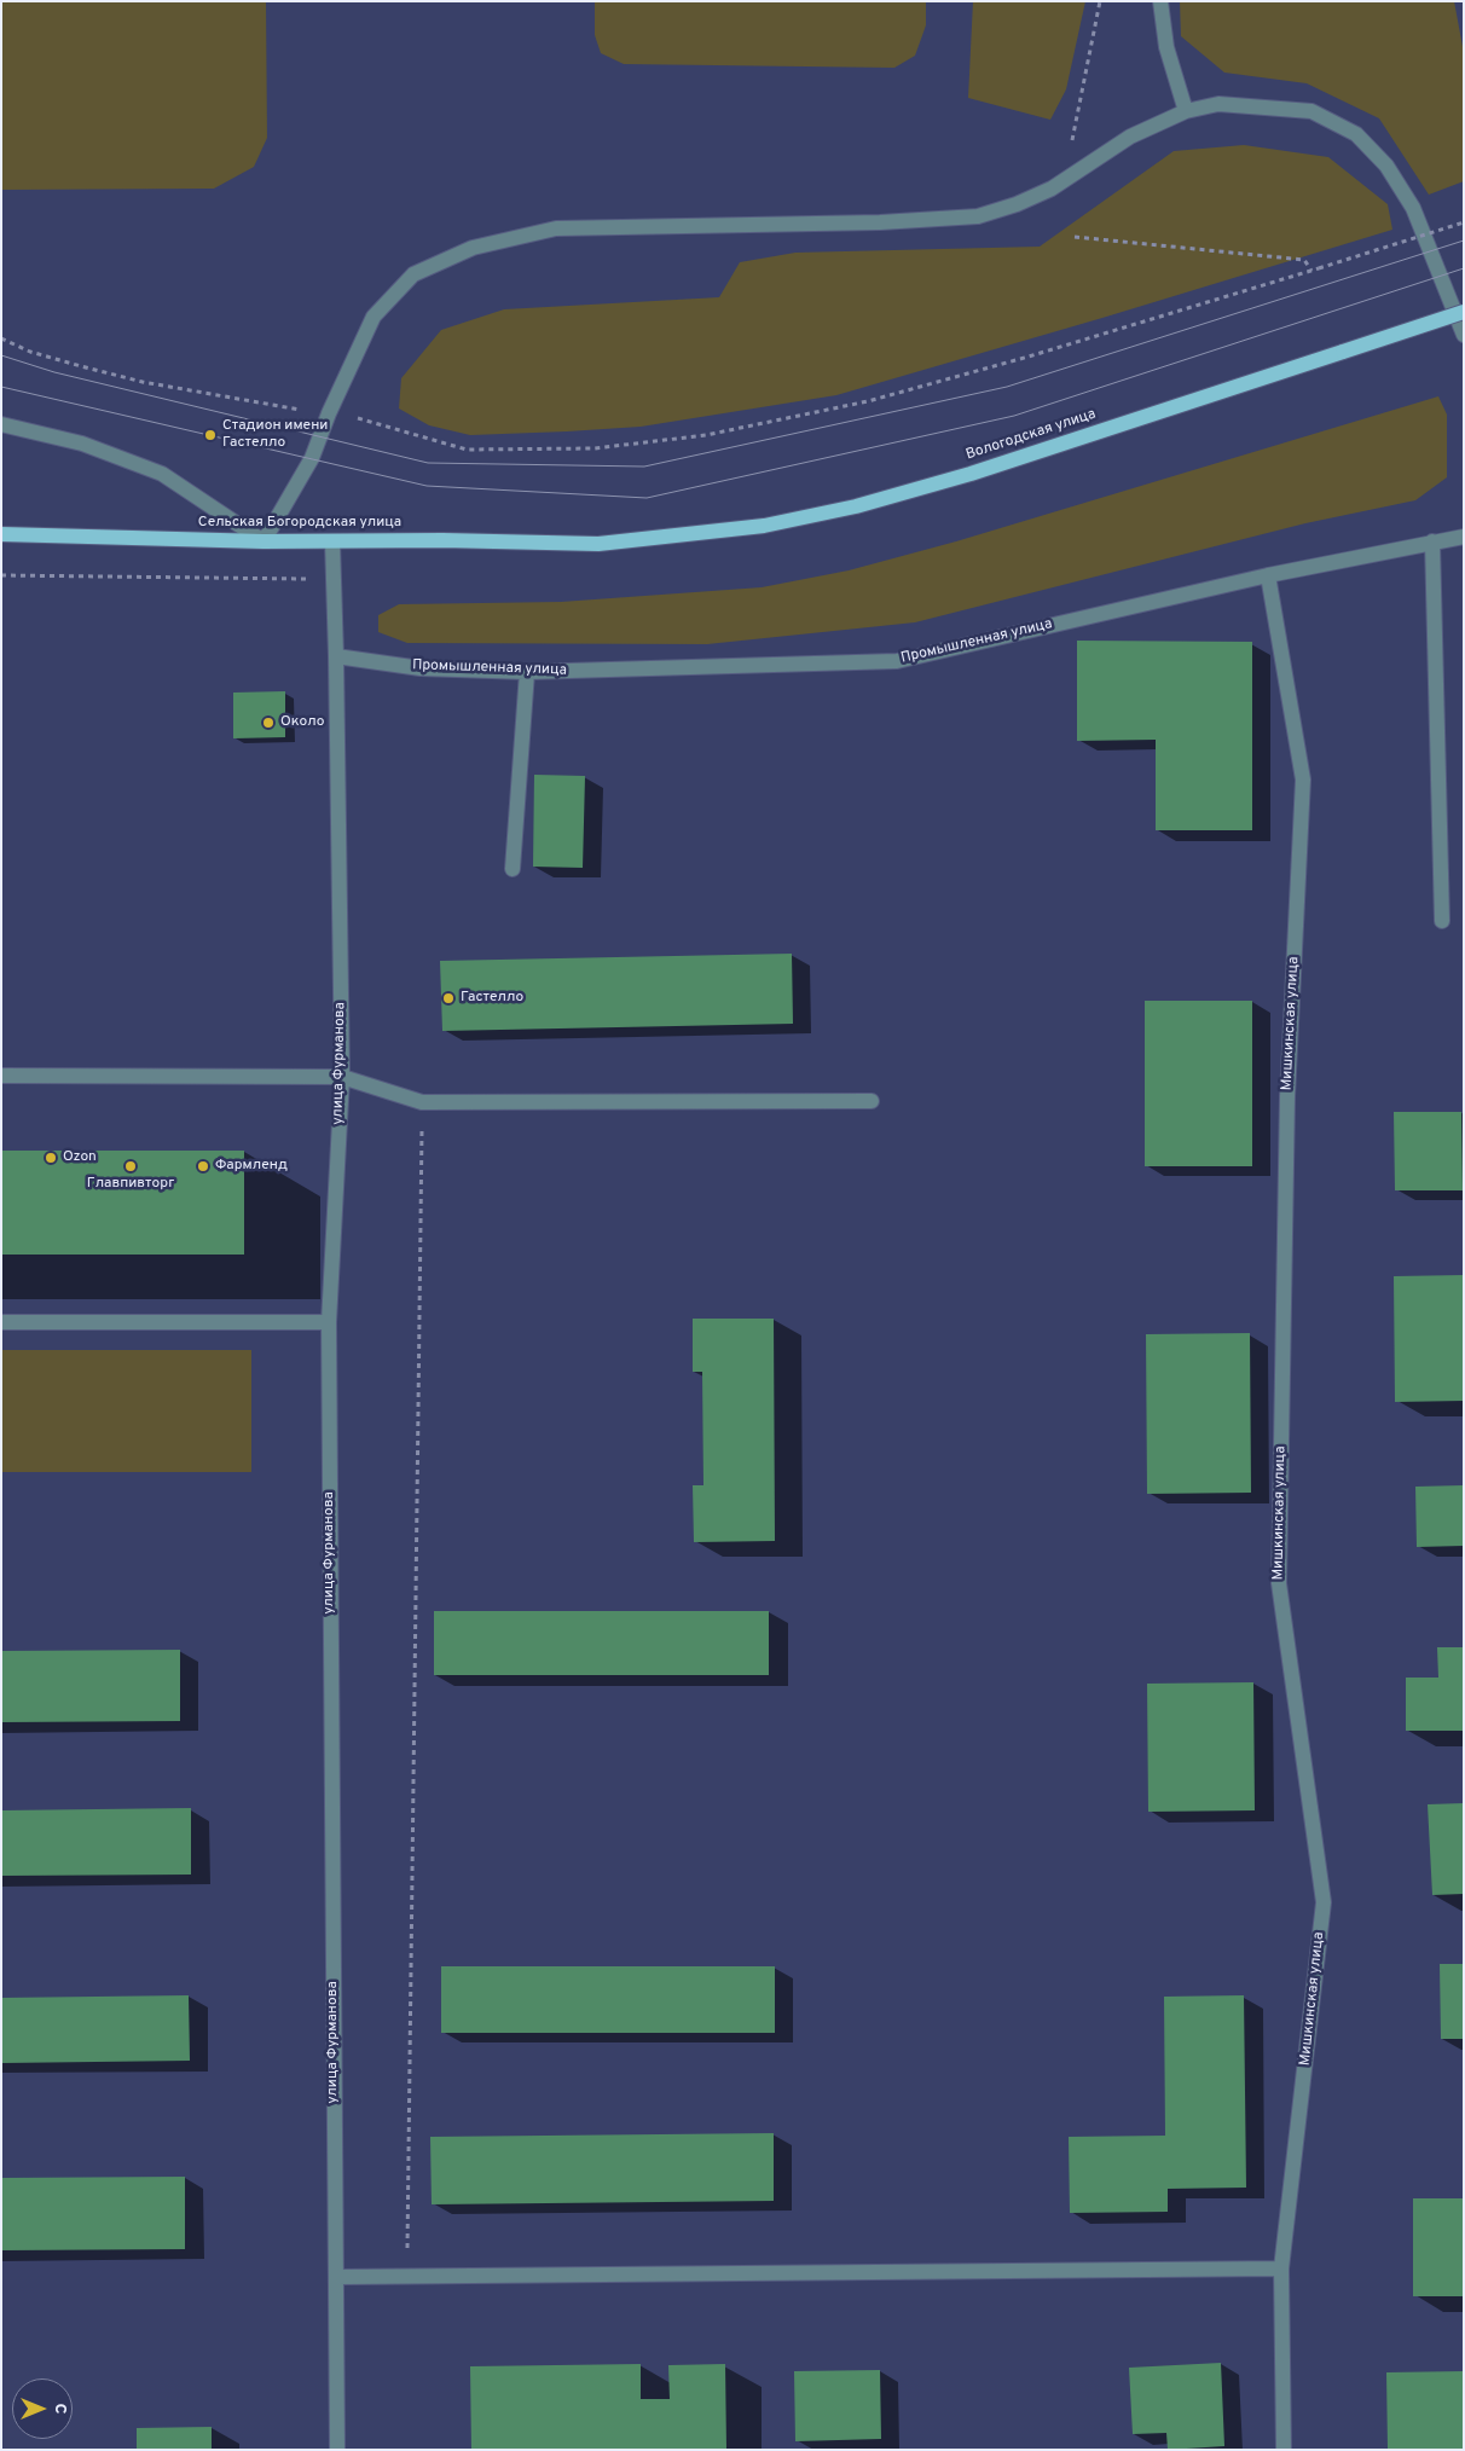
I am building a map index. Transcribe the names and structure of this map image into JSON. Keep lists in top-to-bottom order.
{
  "streets": {
    "main road": ["Вологодская улица", "Сельская Богородская улица"],
    "street": ["Промышленная улица", "Мишкинская улица", "улица Фурманова"]
  },
  "crossings": [
    ["Вологодская улица", "Сельская Богородская улица"],
    ["Сельская Богородская улица", "улица Фурманова"],
    ["Промышленная улица", "Мишкинская улица"],
    ["Промышленная улица", "улица Фурманова"]
  ],
  "places": [
    "Стадион имени Гастелло",
    "Около",
    "Гастелло",
    "Ozon",
    "Главпивторг",
    "Фармленд"
  ],
  "north": "right"
}
